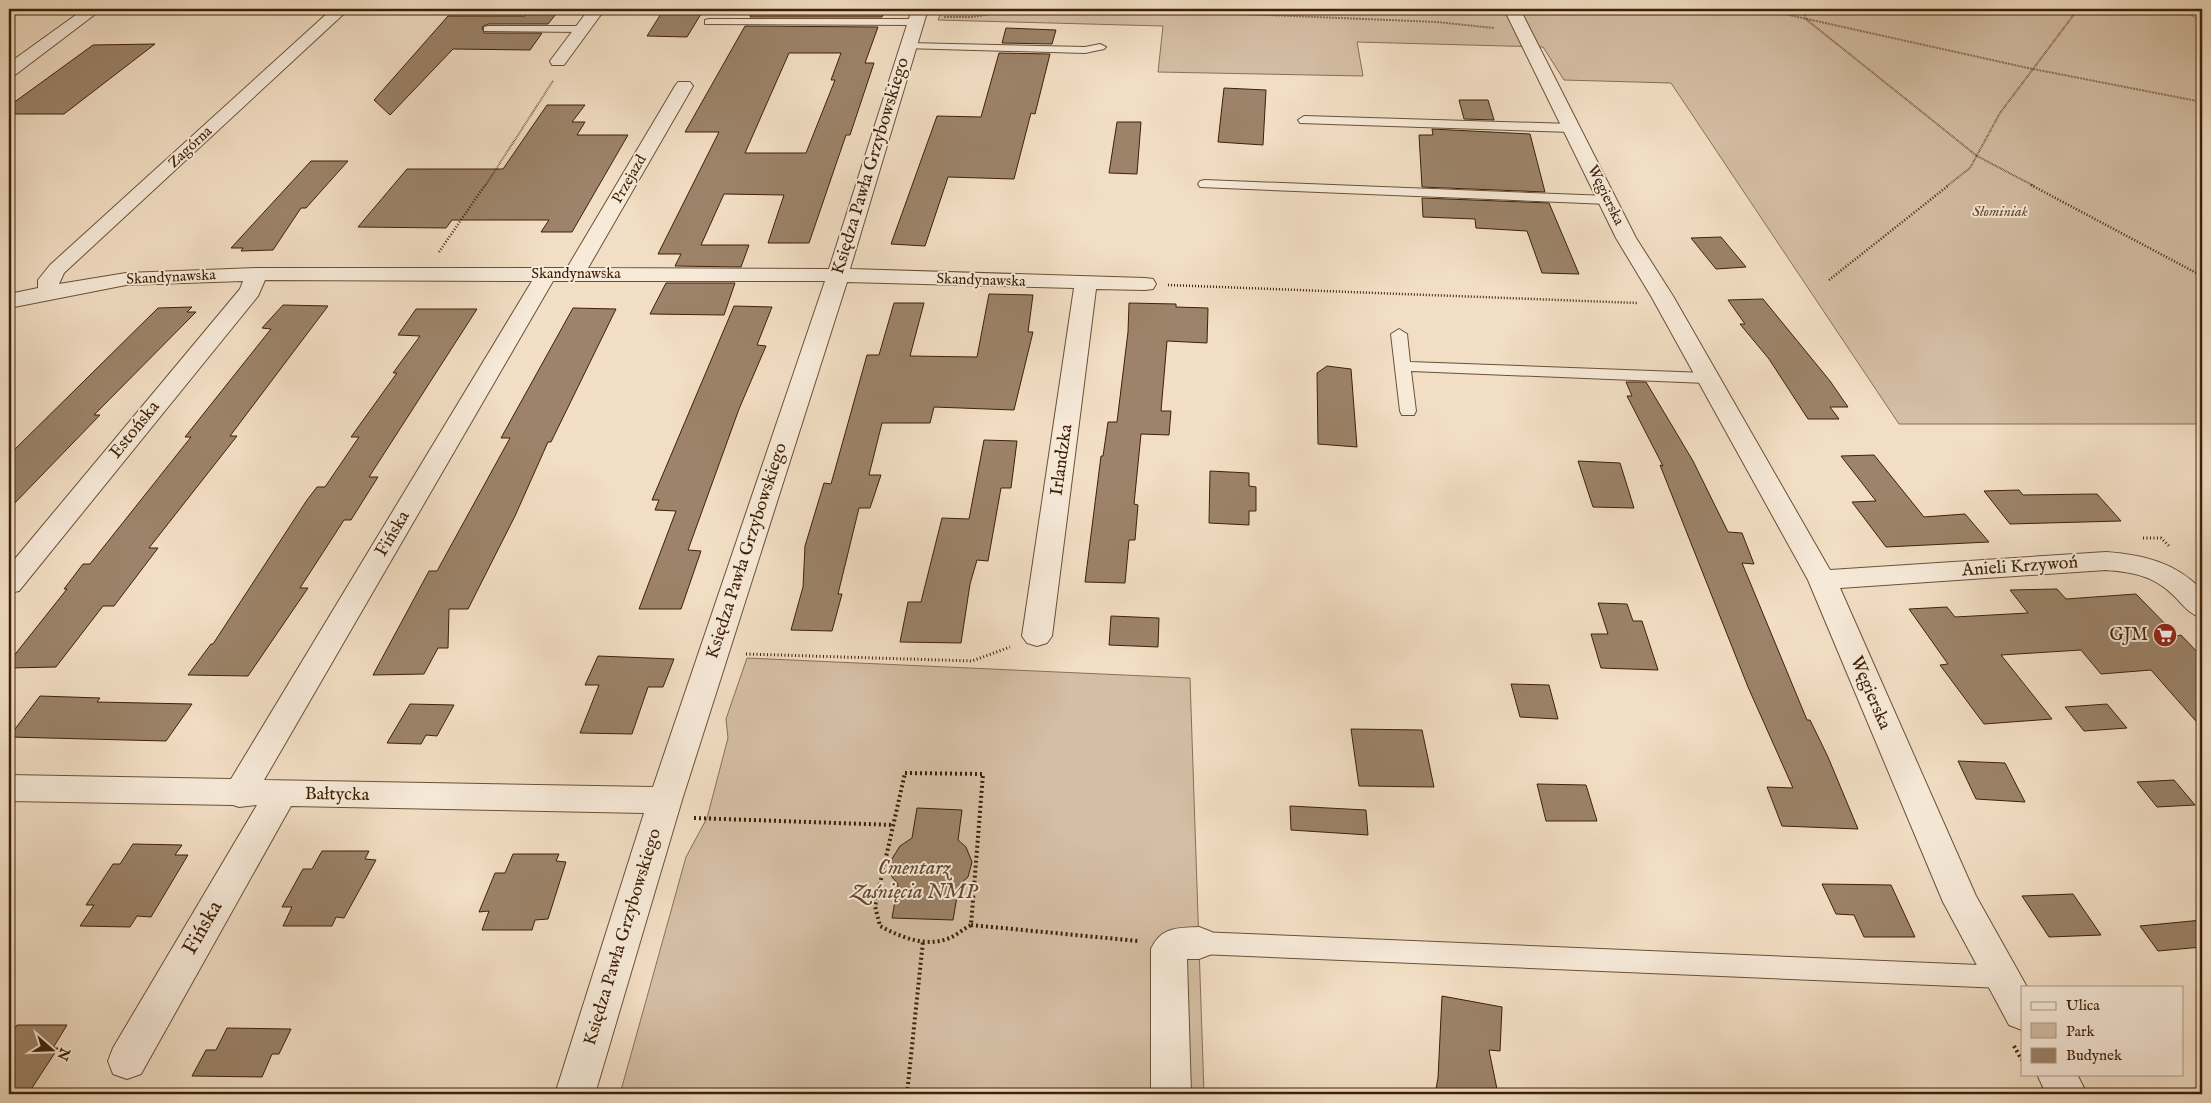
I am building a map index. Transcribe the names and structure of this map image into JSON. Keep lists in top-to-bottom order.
{
  "streets": {
    "street": [
      "Zagórna",
      "Księdza Pawła Grzybowskiego",
      "Przejazd",
      "Węgierska",
      "Skandynawska",
      "Estońska",
      "Irlandzka",
      "Fińska",
      "Anieli Krzywoń",
      "Bałtycka"
    ]
  },
  "crossings": [
    ["Zagórna", "Skandynawska"],
    ["Księdza Pawła Grzybowskiego", "Skandynawska"],
    ["Księdza Pawła Grzybowskiego", "Bałtycka"],
    ["Przejazd", "Skandynawska"],
    ["Węgierska", "Anieli Krzywoń"],
    ["Skandynawska", "Estońska"],
    ["Skandynawska", "Irlandzka"],
    ["Skandynawska", "Fińska"],
    ["Fińska", "Bałtycka"]
  ],
  "parks": ["Słominiak", "Cmentarz Zaśnięcia NMP"],
  "places": {
    "supermarket": ["GJM"]
  },
  "legend": ["Ulica", "Park", "Budynek"],
  "north": "right"
}
